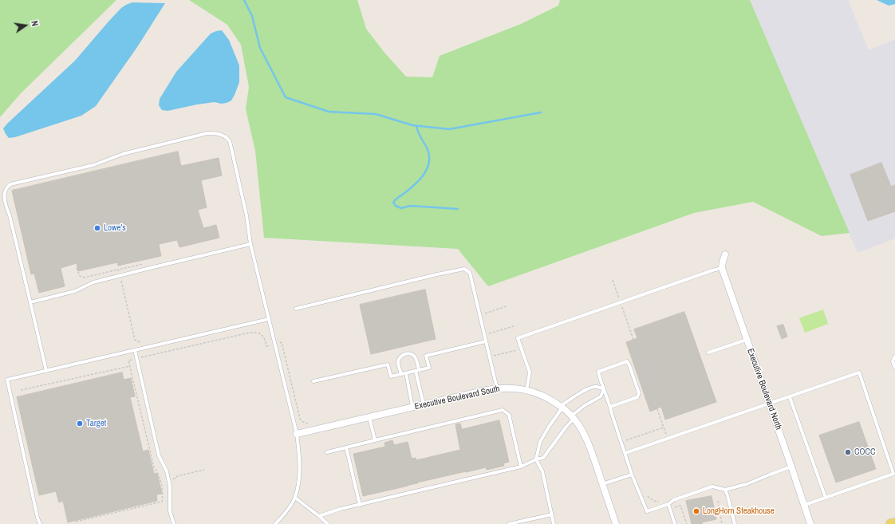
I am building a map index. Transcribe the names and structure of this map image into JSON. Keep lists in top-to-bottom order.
{
  "streets": {
    "street": ["Executive Boulevard North", "Executive Boulevard South"]
  },
  "places": [
    "Lowe's",
    "Target",
    "COCC",
    "LongHorn Steakhouse"
  ],
  "north": "right"
}
